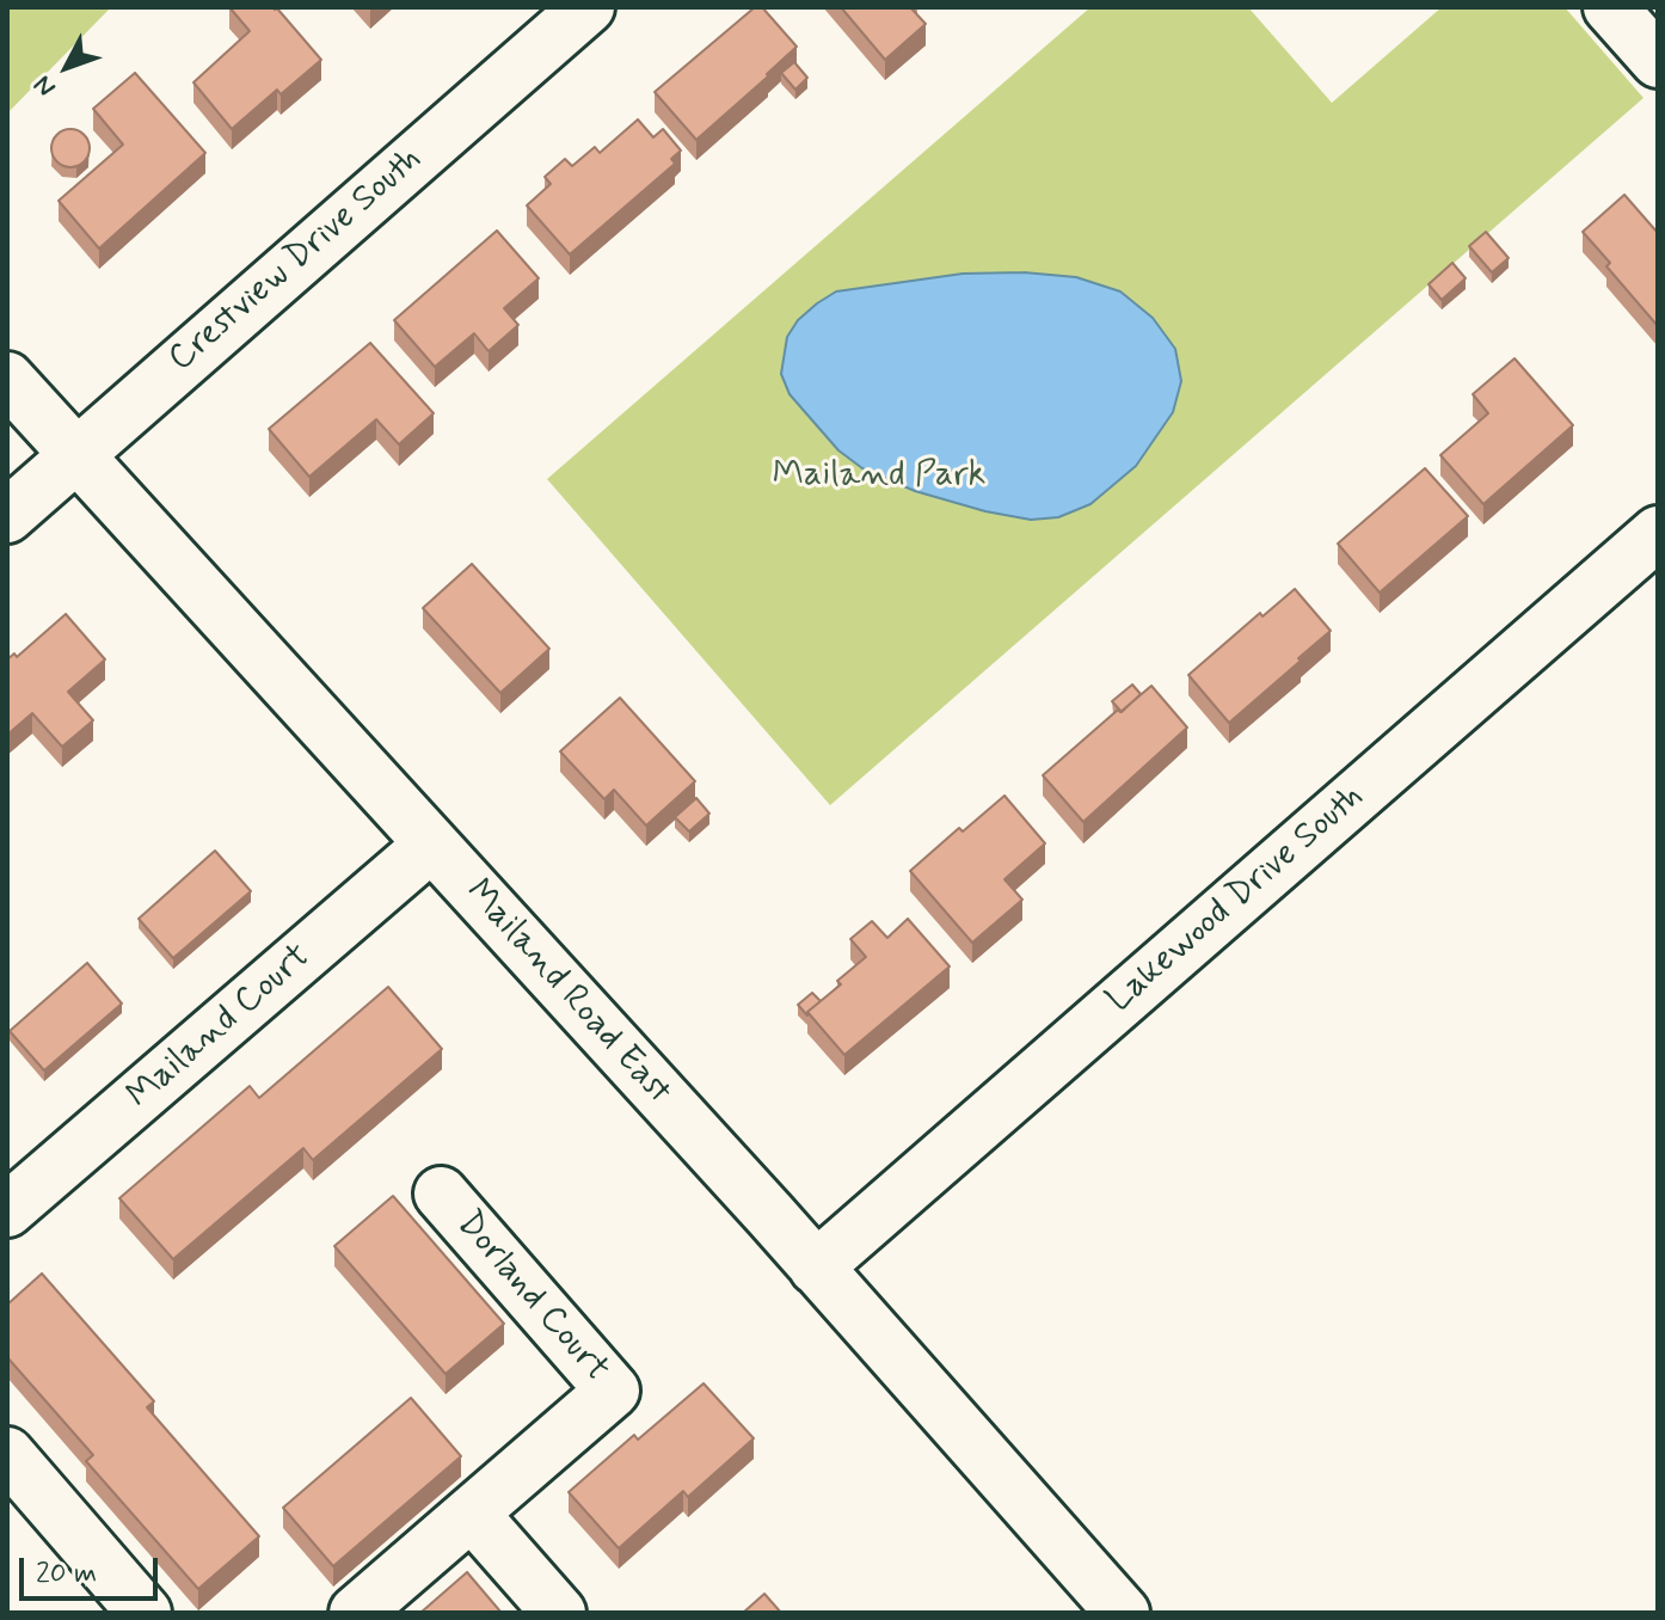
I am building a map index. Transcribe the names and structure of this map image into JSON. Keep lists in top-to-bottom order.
{
  "streets": {
    "street": [
      "Crestview Drive South",
      "Lakewood Drive South",
      "Mailand Road East",
      "Mailand Court",
      "Dorland Court"
    ]
  },
  "crossings": [
    ["Crestview Drive South", "Mailand Road East"],
    ["Lakewood Drive South", "Mailand Road East"],
    ["Mailand Road East", "Mailand Court"]
  ],
  "parks": ["Mailand Park"],
  "scale_bar": "20 m",
  "north": "bottom left"
}
